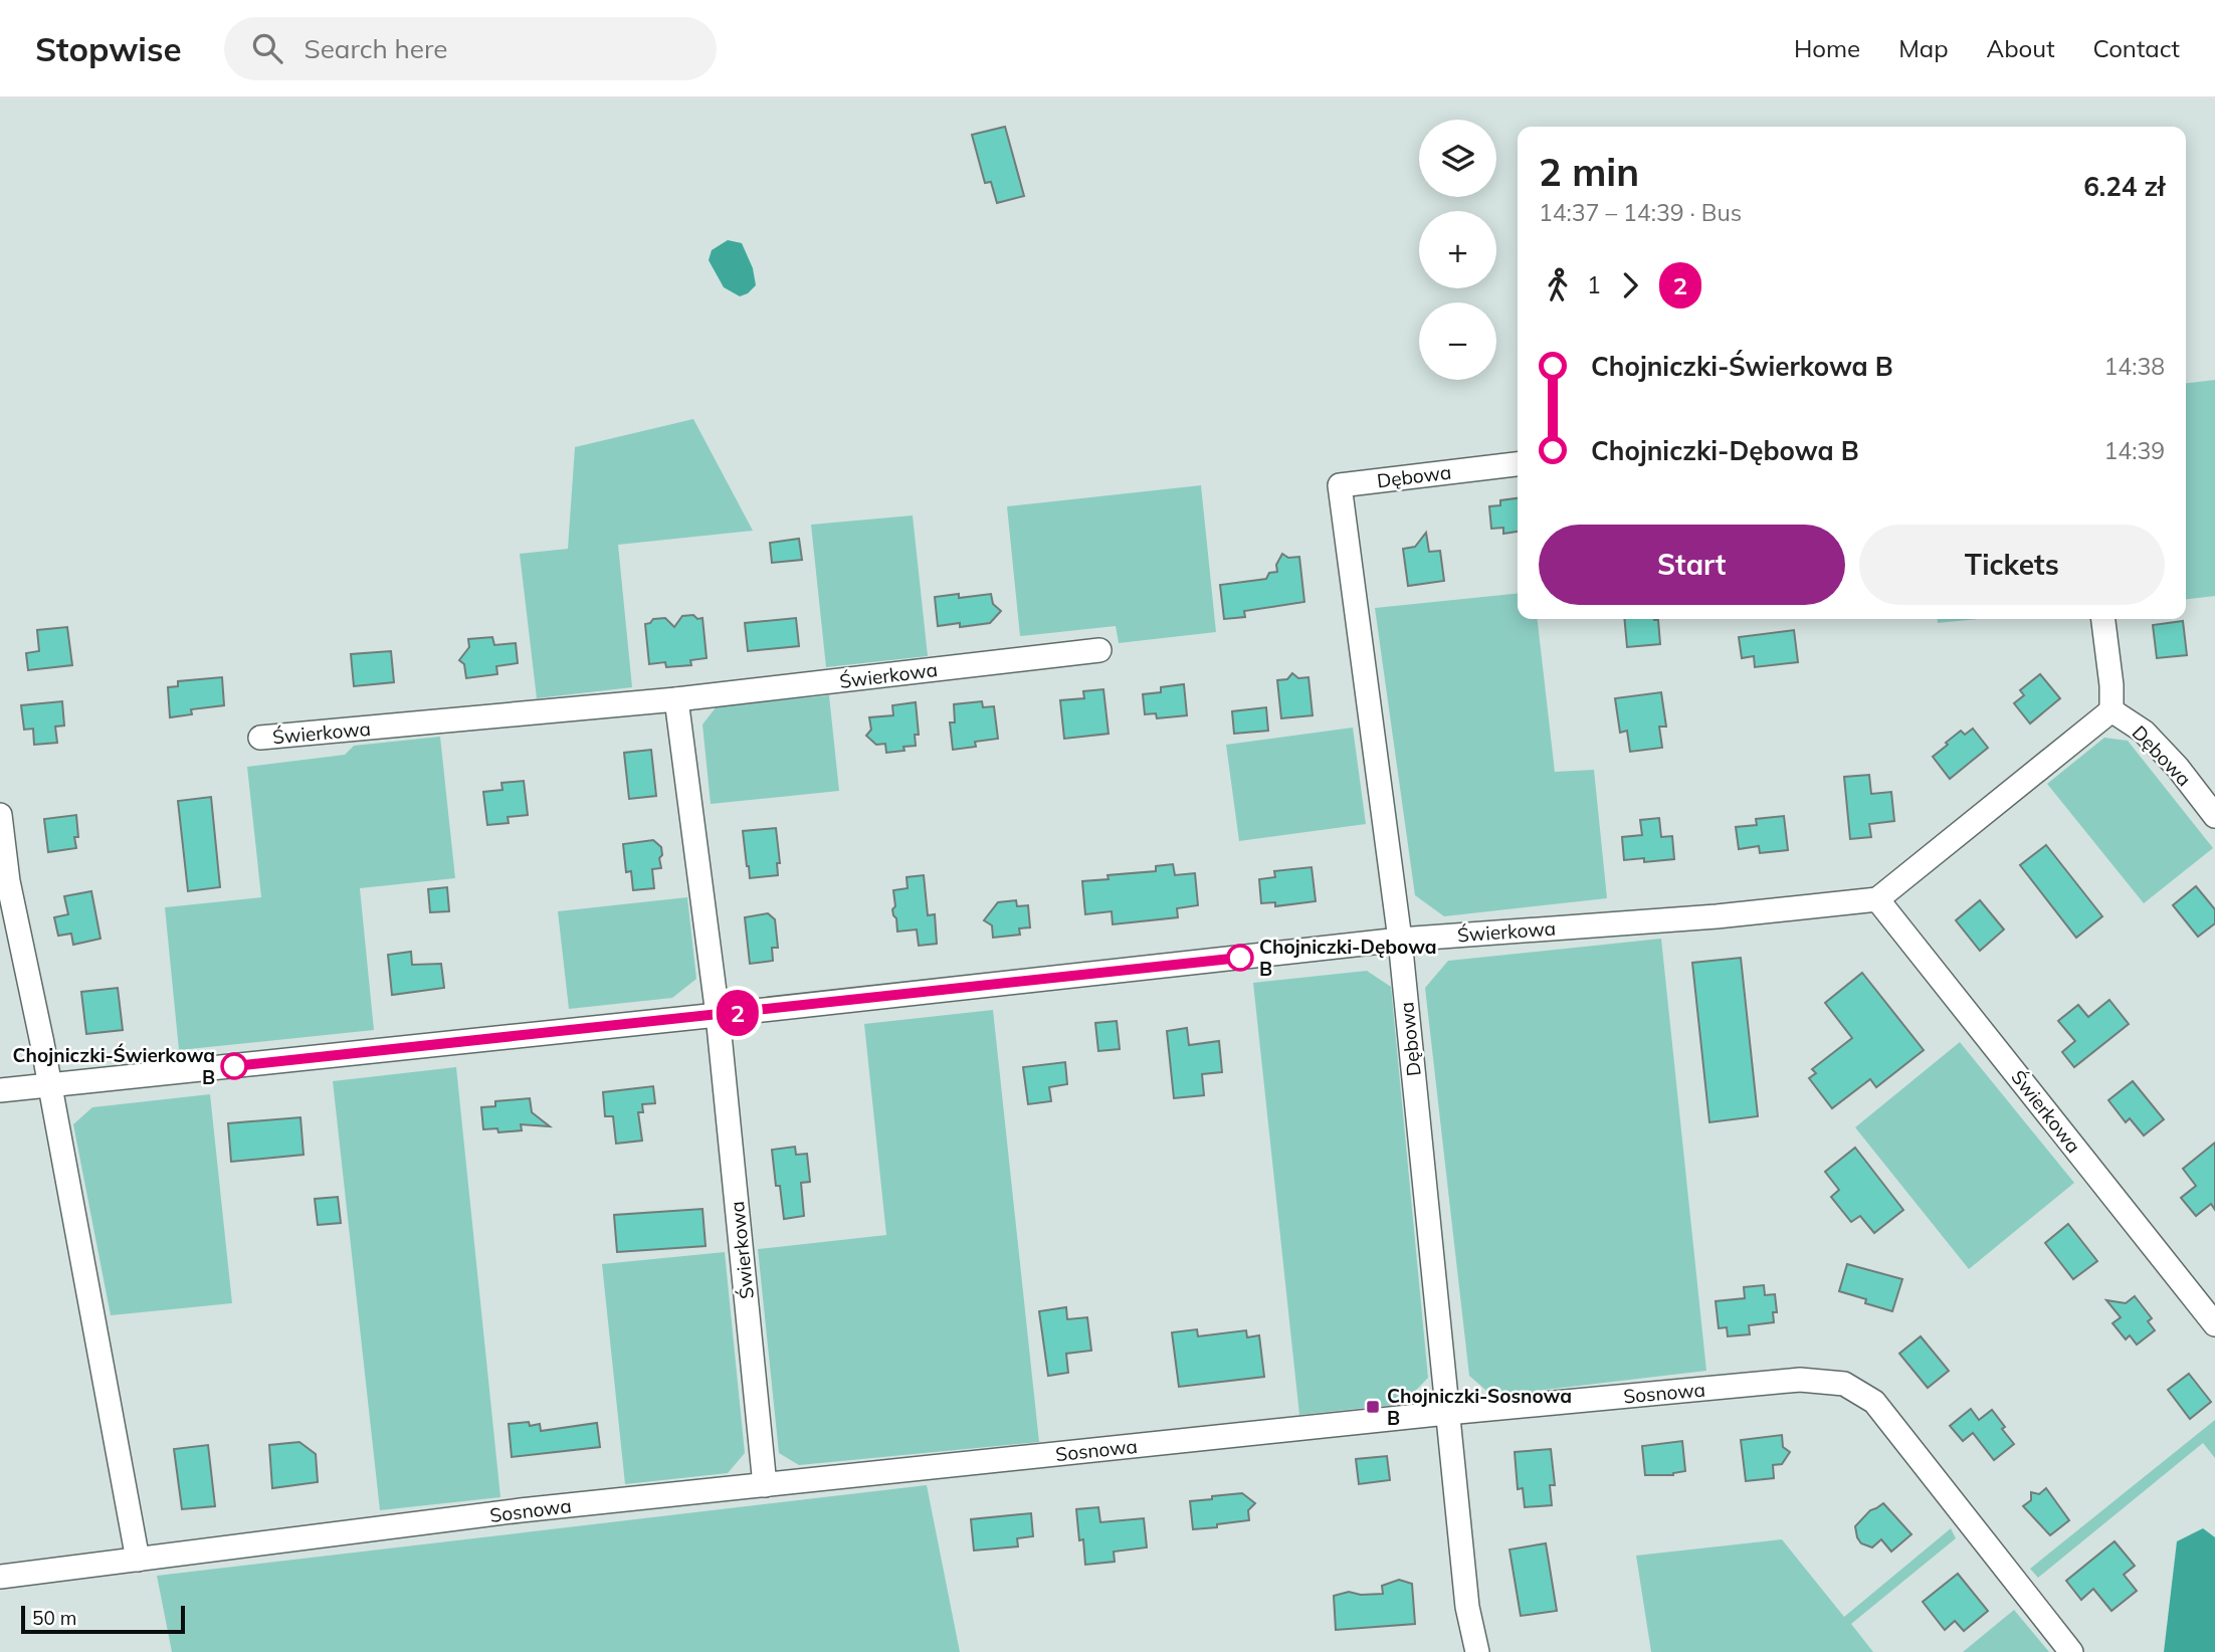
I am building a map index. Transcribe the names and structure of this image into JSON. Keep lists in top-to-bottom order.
{
  "streets": {
    "street": ["Dębowa", "Świerkowa", "Sosnowa"]
  },
  "crossings": [
    ["Dębowa", "Świerkowa"],
    ["Dębowa", "Sosnowa"],
    ["Świerkowa", "Sosnowa"]
  ],
  "places": {
    "other": ["Chojniczki-Dębowa B", "Chojniczki-Świerkowa B"],
    "transit": ["Chojniczki-Sosnowa B"]
  },
  "lines": ["bus line 2"],
  "scale_bar": "50 m",
  "page": {
    "header": "Stopwise",
    "search": "Search here",
    "nav": [
      "Home",
      "Map",
      "About",
      "Contact"
    ],
    "on_map": "2",
    "map_buttons": ["+", "−"],
    "heading": ["2 min", "14:37 – 14:39 · Bus", "6.24 zł"],
    "legs": ["1", "2"],
    "list": [
      {
        "name": "Chojniczki-Świerkowa B",
        "value": "14:38"
      },
      {
        "name": "Chojniczki-Dębowa B",
        "value": "14:39"
      }
    ],
    "buttons": ["Start", "Tickets"],
    "scale": "50 m"
  }
}
